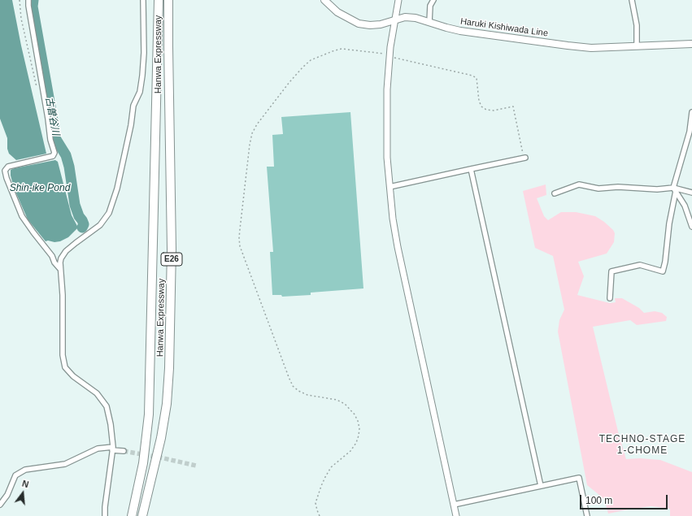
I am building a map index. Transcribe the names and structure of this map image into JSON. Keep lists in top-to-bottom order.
{
  "streets": {
    "highway": ["Hanwa Expressway", "E26"],
    "main road": ["Haruki Kishiwada Line"]
  },
  "districts": ["TECHNO-STAGE 1-CHOME"],
  "water": ["古曽谷川", "Shin-ike Pond"],
  "scale_bar": "100 m",
  "north": "top"
}
